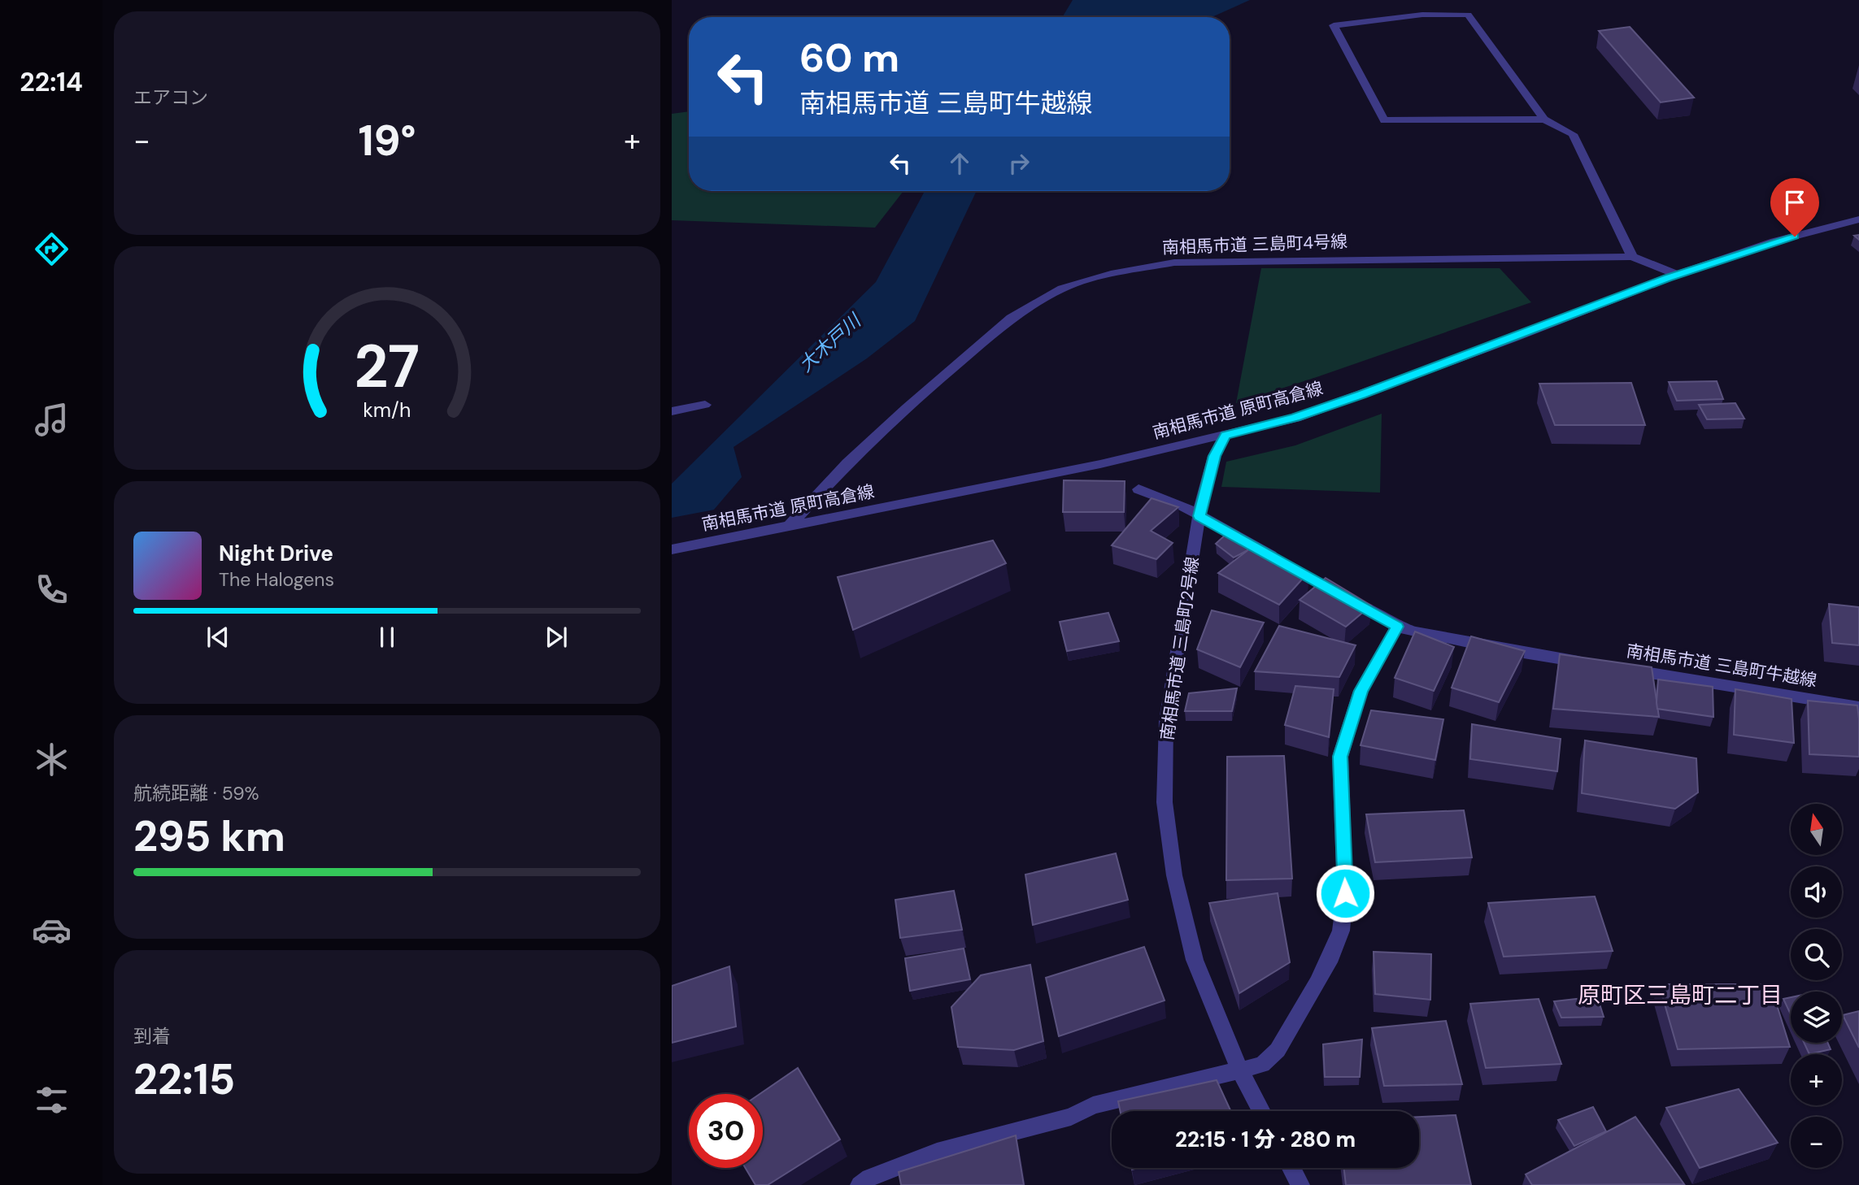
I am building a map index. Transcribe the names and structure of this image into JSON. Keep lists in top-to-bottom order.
{
  "streets": {
    "street": [
      "南相馬市道 三島町4号線",
      "南相馬市道 原町高倉線",
      "南相馬市道 三島町2号線",
      "南相馬市道 三島町牛越線"
    ]
  },
  "crossings": [
    ["南相馬市道 三島町4号線", "南相馬市道 原町高倉線"],
    ["南相馬市道 原町高倉線", "南相馬市道 三島町2号線"]
  ],
  "districts": ["原町区三島町二丁目"],
  "water": ["大木戸川"],
  "north": "top",
  "page": {
    "tabs": "22:14",
    "tile": [
      "エアコン",
      ["航続距離 · 59%", "295 km"],
      ["到着", "22:15"]
    ],
    "turn": ["60 m", "南相馬市道 三島町牛越線"],
    "heat": ["−", "19°", "+"],
    "song": ["Night Drive", "The Halogens"],
    "map_buttons": ["+", "−"],
    "limit": "30",
    "trip": "22:15 · 1 分 · 280 m",
    "gauge": ["27", "km/h"]
  }
}
